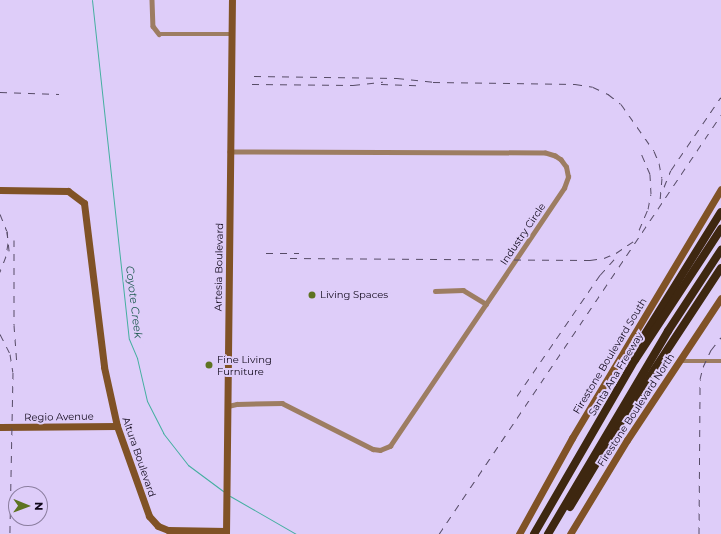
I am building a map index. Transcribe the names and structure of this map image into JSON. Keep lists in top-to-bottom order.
{
  "streets": {
    "highway": ["Santa Ana Freeway"],
    "street": [
      "Industry Circle",
      "Artesia Boulevard",
      "Firestone Boulevard South",
      "Firestone Boulevard North",
      "Regio Avenue",
      "Altura Boulevard"
    ]
  },
  "crossings": [
    ["Industry Circle", "Artesia Boulevard"],
    ["Artesia Boulevard", "Altura Boulevard"],
    ["Regio Avenue", "Altura Boulevard"]
  ],
  "water": ["Coyote Creek"],
  "places": ["Living Spaces", "Fine Living Furniture"],
  "north": "right"
}
